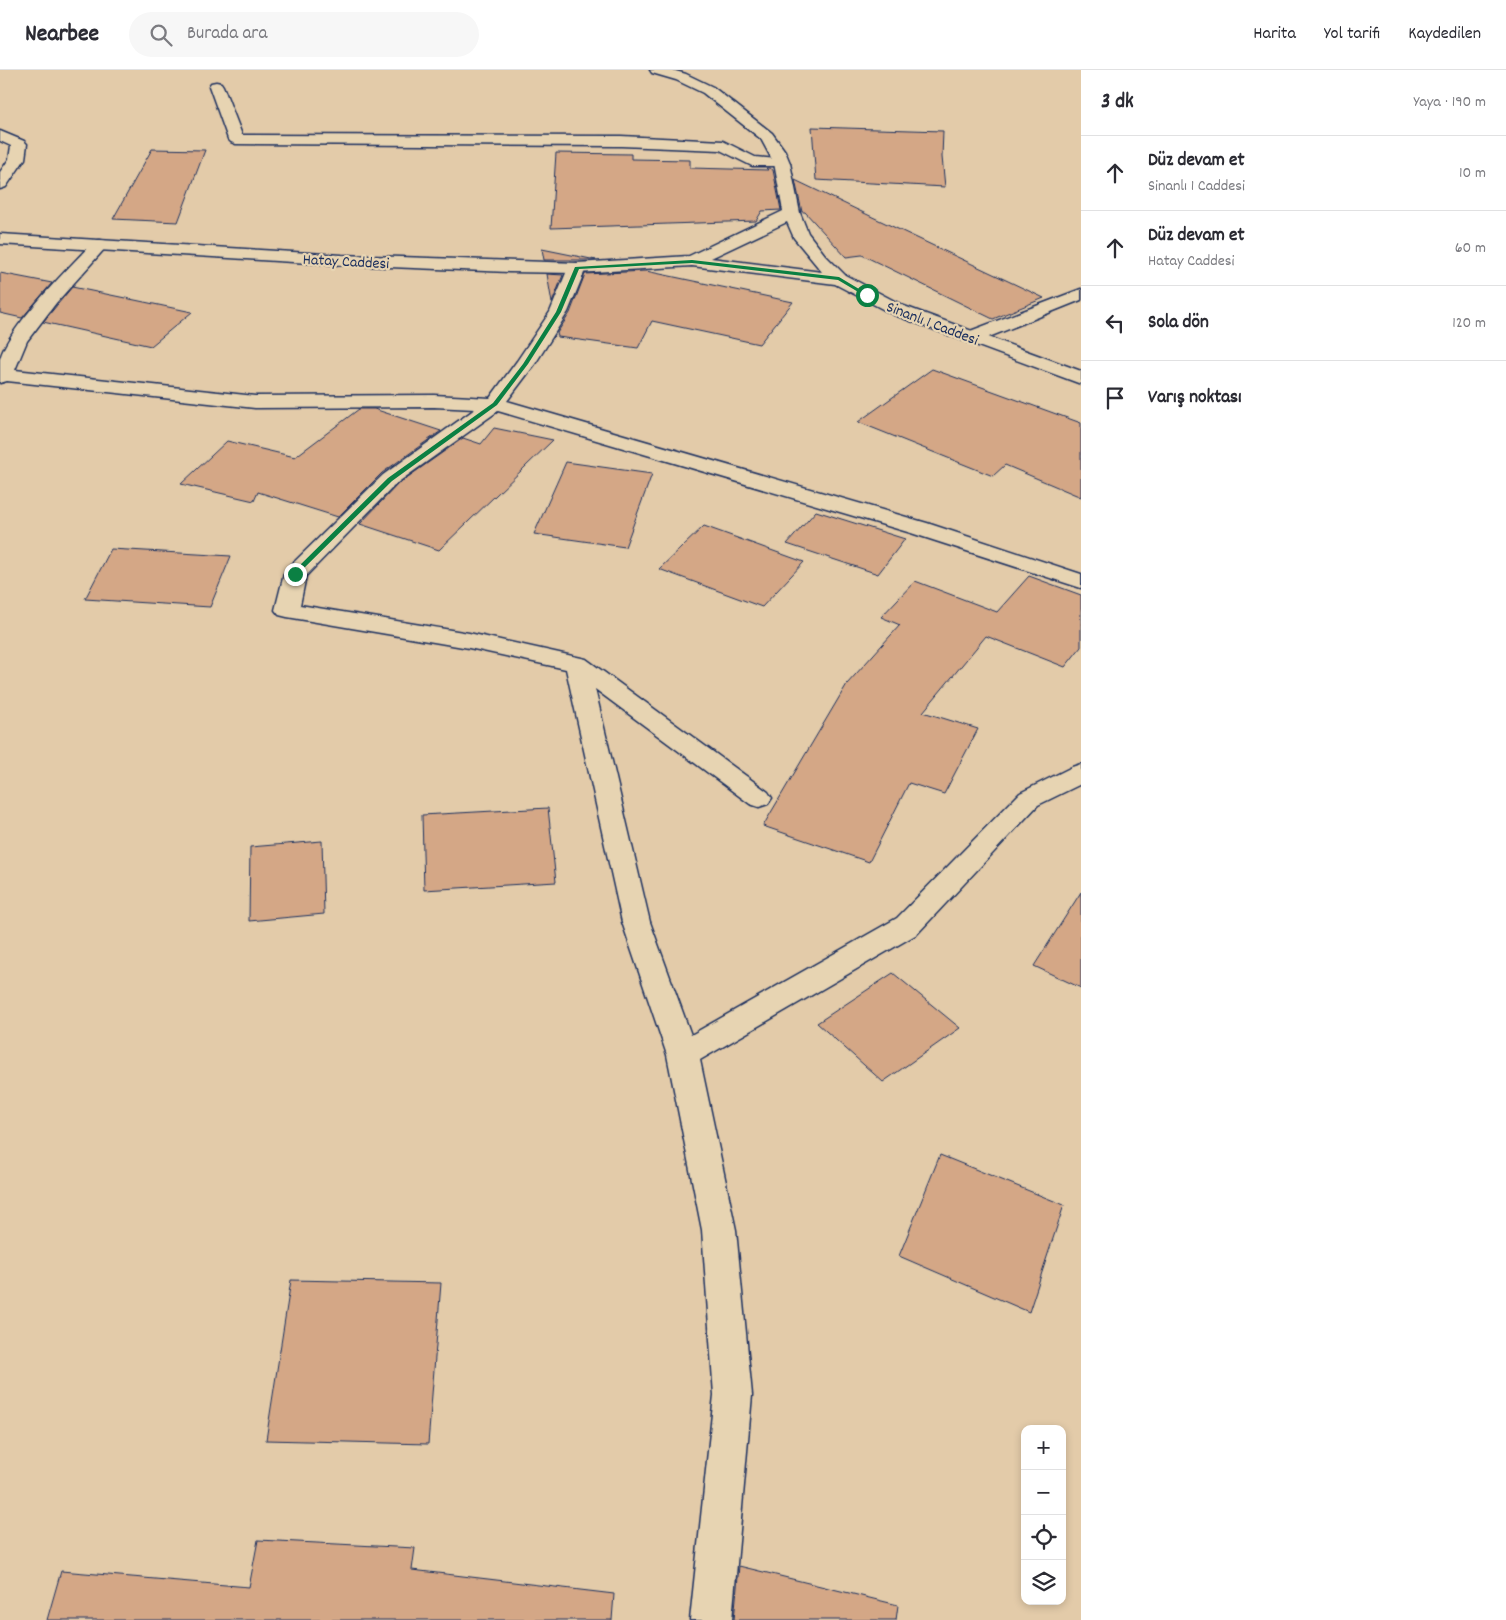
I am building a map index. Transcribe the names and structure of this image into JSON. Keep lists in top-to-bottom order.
{
  "streets": {
    "street": ["Hatay Caddesi", "Sinanlı 1 Caddesi"]
  },
  "crossings": [
    ["Hatay Caddesi", "Sinanlı 1 Caddesi"]
  ],
  "page": {
    "header": "Nearbee",
    "search": "Burada ara",
    "nav": ["Harita", "Yol tarifi", "Kaydedilen"],
    "heading": ["3 dk", "Yaya · 190 m"],
    "list": [
      ["Düz devam et", "Sinanlı 1 Caddesi", "10 m"],
      ["Düz devam et", "Hatay Caddesi", "60 m"],
      ["Sola dön", "120 m"],
      "Varış noktası"
    ],
    "map_buttons": ["+", "−"]
  }
}
